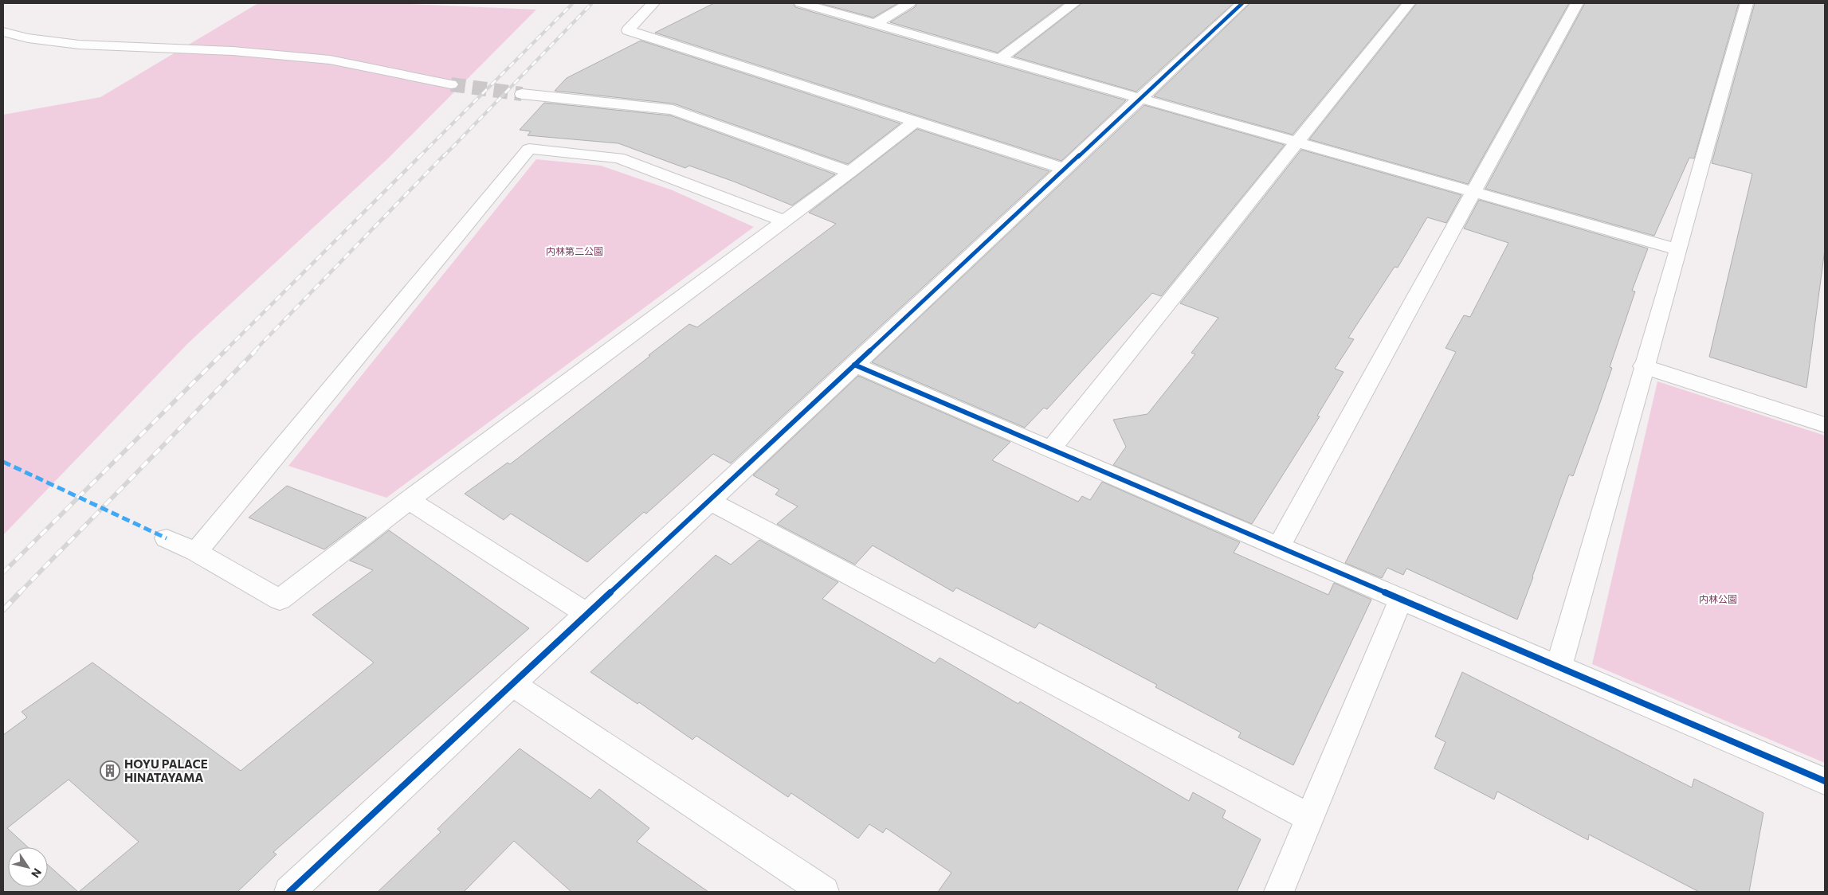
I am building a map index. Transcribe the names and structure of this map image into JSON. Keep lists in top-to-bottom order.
{
  "parks": ["内林第二公園", "内林公園"],
  "places": {
    "building": ["HOYU PALACE HINATAYAMA"]
  },
  "north": "bottom right"
}
